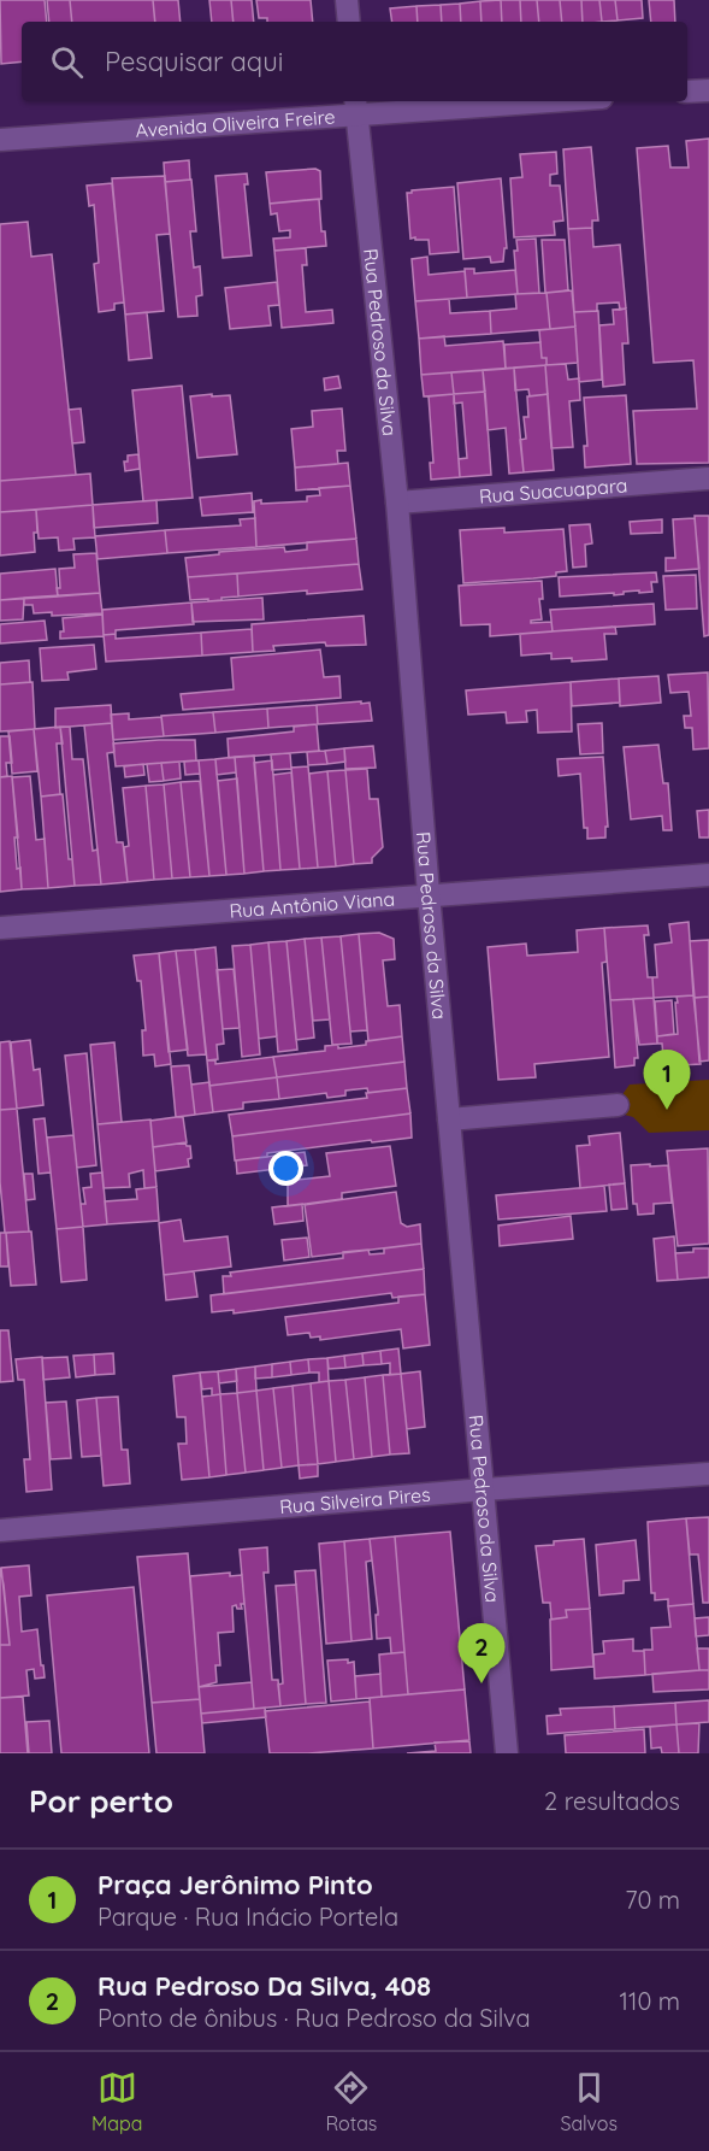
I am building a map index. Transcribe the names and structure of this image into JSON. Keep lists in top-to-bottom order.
{
  "streets": {
    "street": [
      "Avenida Oliveira Freire",
      "Rua Pedroso da Silva",
      "Rua Suacuapara",
      "Rua Antônio Viana",
      "Rua Silveira Pires"
    ]
  },
  "crossings": [
    ["Avenida Oliveira Freire", "Rua Pedroso da Silva"],
    ["Rua Pedroso da Silva", "Rua Suacuapara"],
    ["Rua Pedroso da Silva", "Rua Antônio Viana"],
    ["Rua Pedroso da Silva", "Rua Silveira Pires"]
  ],
  "page": {
    "search": "Pesquisar aqui",
    "pins": ["1", "2"],
    "heading": ["Por perto", "2 resultados"],
    "list": [
      {
        "mark": "1",
        "name": "Praça Jerônimo Pinto",
        "note": "Parque · Rua Inácio Portela",
        "value": "70 m"
      },
      {
        "mark": "2",
        "name": "Rua Pedroso Da Silva, 408",
        "note": "Ponto de ônibus · Rua Pedroso da Silva",
        "value": "110 m"
      }
    ],
    "nav": ["Mapa", "Rotas", "Salvos"]
  }
}
